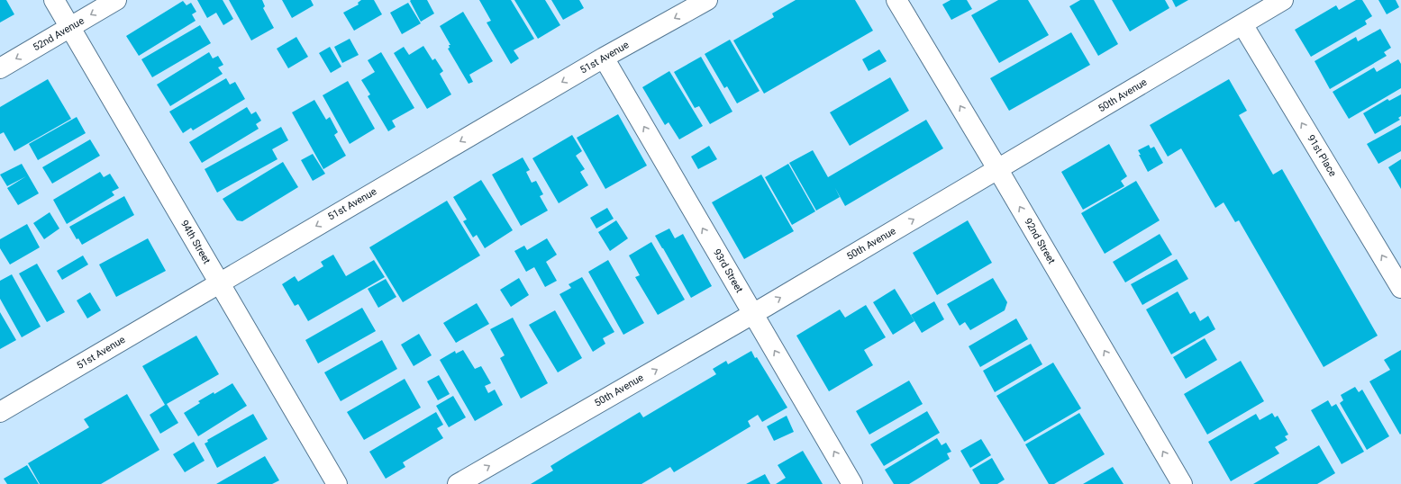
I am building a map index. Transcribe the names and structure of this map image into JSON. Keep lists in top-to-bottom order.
{
  "streets": {
    "street": [
      "52nd Avenue",
      "51st Avenue",
      "50th Avenue",
      "91st Place",
      "92nd Street",
      "94th Street",
      "93rd Street"
    ]
  },
  "crossings": [
    ["52nd Avenue", "94th Street"],
    ["51st Avenue", "94th Street"],
    ["51st Avenue", "93rd Street"],
    ["50th Avenue", "91st Place"],
    ["50th Avenue", "92nd Street"],
    ["50th Avenue", "93rd Street"]
  ],
  "one_way": [
    "52nd Avenue",
    "51st Avenue",
    "50th Avenue",
    "91st Place",
    "92nd Street",
    "93rd Street"
  ]
}
